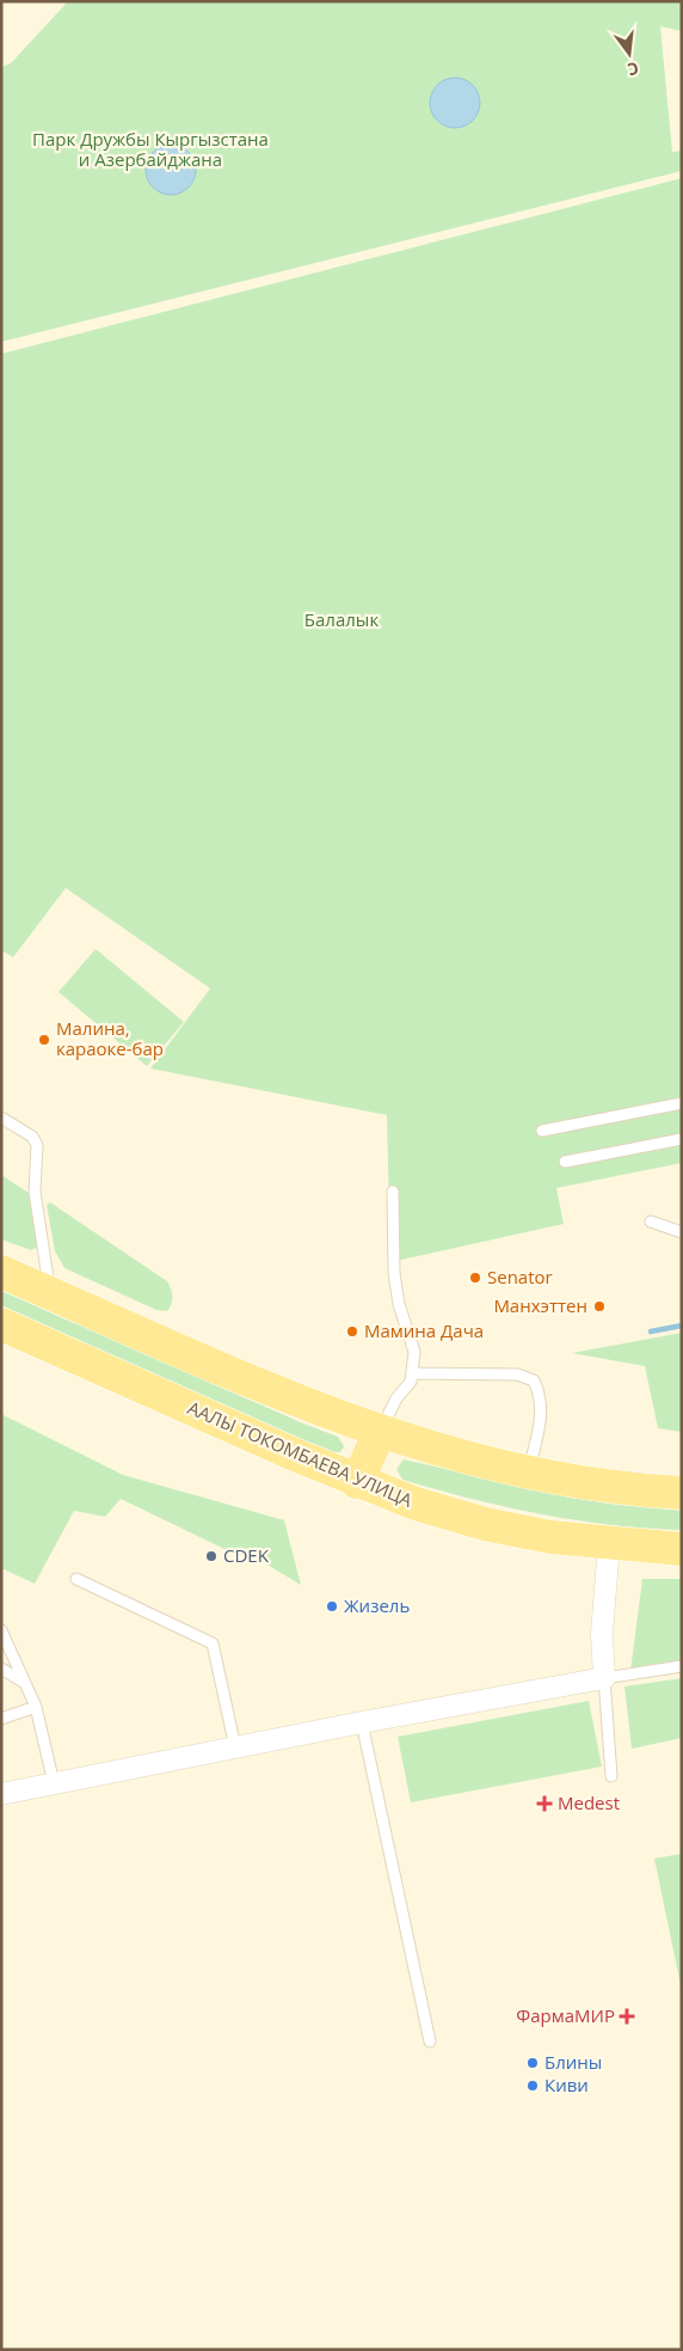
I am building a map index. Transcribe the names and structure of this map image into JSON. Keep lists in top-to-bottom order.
{
  "streets": {
    "main road": ["ААЛЫ ТОКОМБАЕВА УЛИЦА"]
  },
  "parks": ["Парк Дружбы Кыргызстана и Азербайджана", "Балалык"],
  "places": {
    "other": [
      "Малина, караоке-бар",
      "Senator",
      "Манхэттен",
      "Мамина Дача",
      "CDEK",
      "Жизель",
      "Блины",
      "Киви"
    ],
    "health": ["Medest", "ФармаМИР"]
  },
  "north": "bottom"
}
